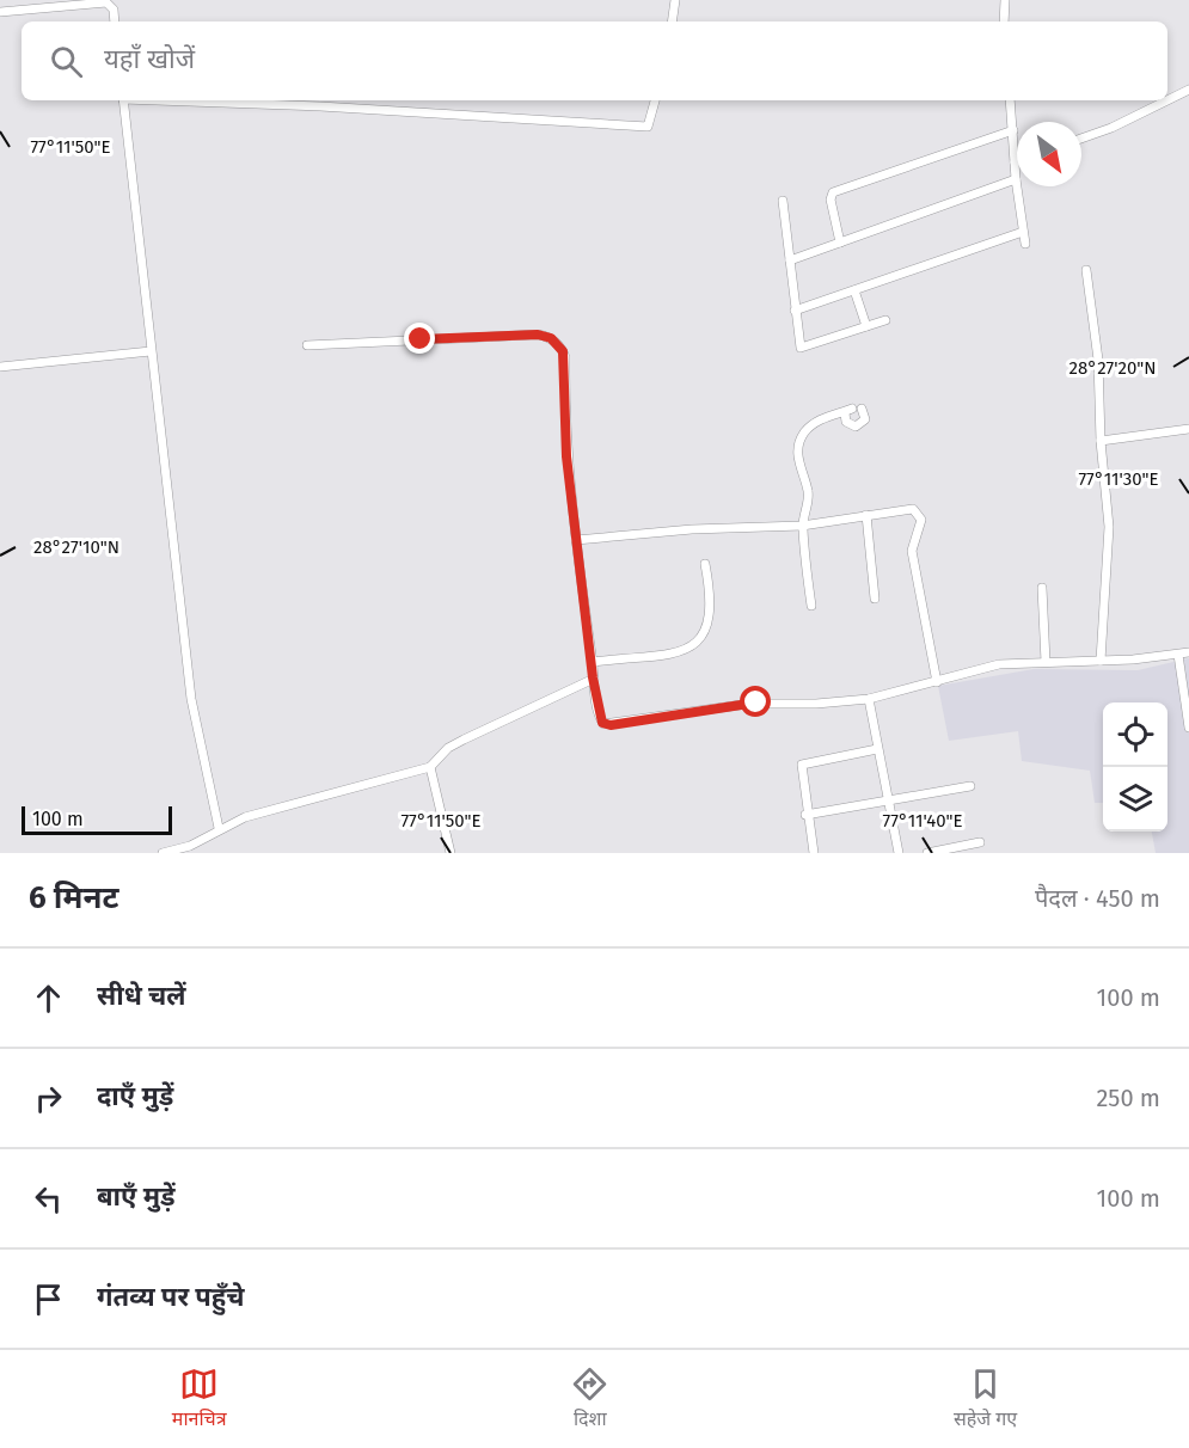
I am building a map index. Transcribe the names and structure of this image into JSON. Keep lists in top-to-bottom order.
{
  "scale_bar": "100 m",
  "north": "bottom right",
  "page": {
    "search": "यहाँ खोजें",
    "scale": "100 m",
    "heading": ["6 मिनट", "पैदल · 450 m"],
    "list": [
      ["सीधे चलें", "100 m"],
      ["दाएँ मुड़ें", "250 m"],
      ["बाएँ मुड़ें", "100 m"],
      "गंतव्य पर पहुँचे"
    ],
    "nav": ["मानचित्र", "दिशा", "सहेजे गए"]
  },
  "coordinates": [
    "77°11'50\"E",
    "28°27'20\"N",
    "77°11'30\"E",
    "28°27'10\"N",
    "77°11'40\"E"
  ]
}
